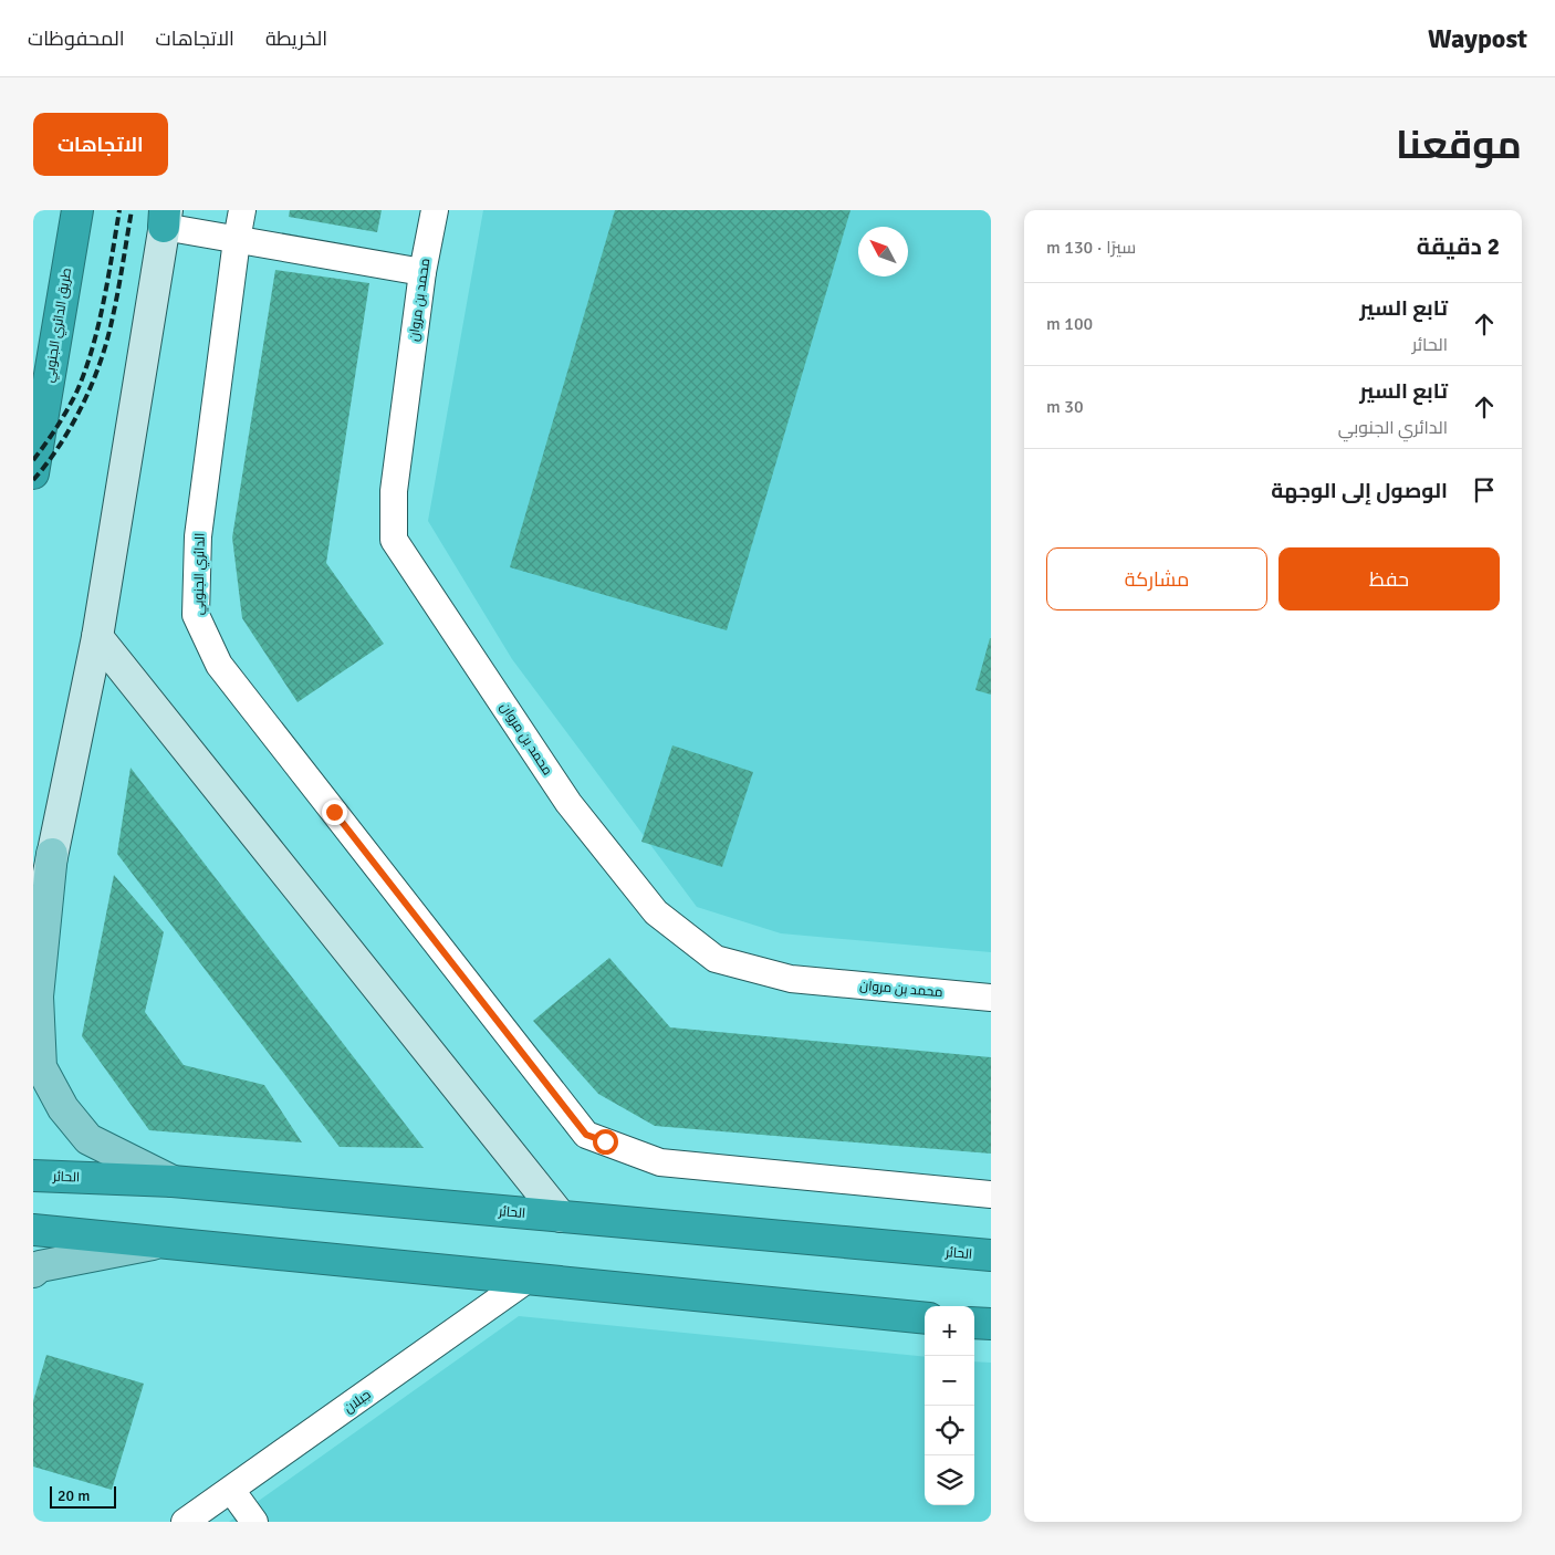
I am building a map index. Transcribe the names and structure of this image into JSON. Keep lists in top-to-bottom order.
{
  "streets": {
    "highway": ["طريق الدائري الجنوبي", "الحائر"],
    "street": ["محمد بن مروان", "الدائري الجنوبي", "جبلان"]
  },
  "scale_bar": "20 m",
  "north": "top left",
  "page": {
    "header": "Waypost",
    "nav": ["الخريطة", "الاتجاهات", "المحفوظات"],
    "title": "موقعنا",
    "buttons": [
      "الاتجاهات",
      ["حفظ", "مشاركة"]
    ],
    "heading": ["2 دقيقة", "سيرًا · 130 m"],
    "list": [
      ["تابع السير", "الحائر", "100 m"],
      ["تابع السير", "الدائري الجنوبي", "30 m"],
      "الوصول إلى الوجهة"
    ],
    "map_buttons": ["+", "−"],
    "scale": "20 m"
  }
}
